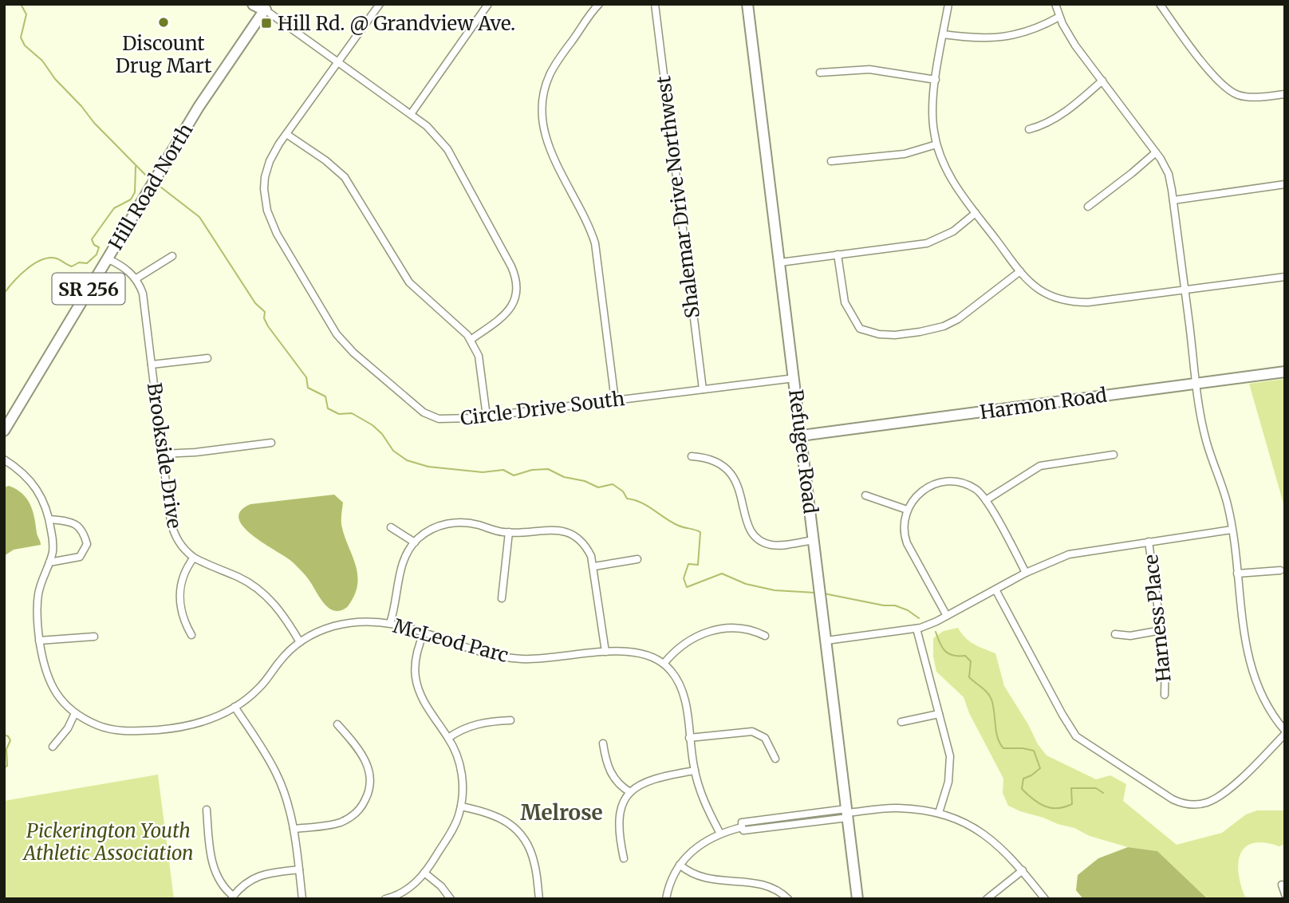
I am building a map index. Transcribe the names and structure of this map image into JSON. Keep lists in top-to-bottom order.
{
  "streets": {
    "main road": [
      "Hill Road North",
      "SR 256",
      "Harmon Road",
      "Refugee Road"
    ],
    "street": [
      "Shalemar Drive Northwest",
      "Circle Drive South",
      "Brookside Drive",
      "Harness Place",
      "McLeod Parc"
    ]
  },
  "crossings": [
    ["Shalemar Drive Northwest", "Circle Drive South"],
    ["Harmon Road", "Refugee Road"],
    ["Circle Drive South", "Refugee Road"],
    ["Brookside Drive", "McLeod Parc"]
  ],
  "districts": ["Melrose"],
  "parks": ["Pickerington Youth Athletic Association"],
  "places": {
    "other": ["Discount Drug Mart"],
    "transit": ["Hill Rd. @ Grandview Ave."]
  }
}
